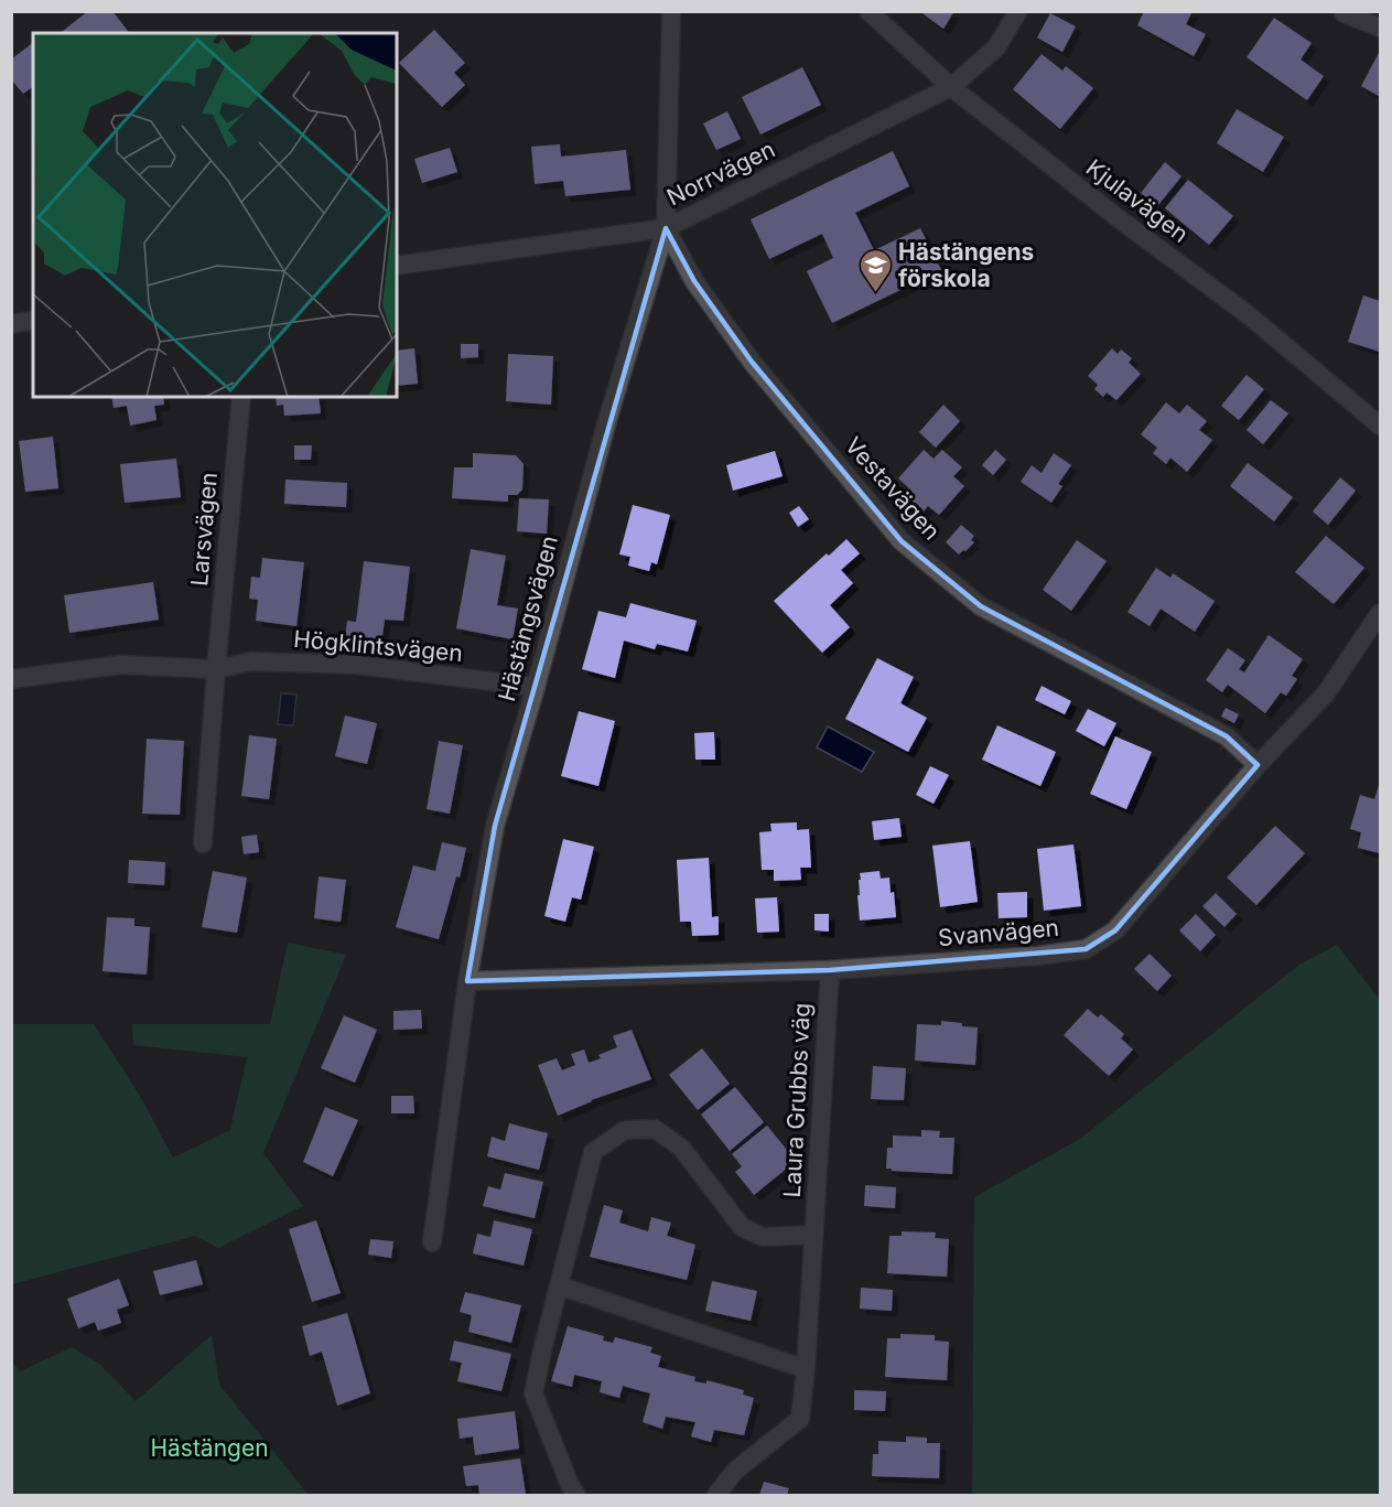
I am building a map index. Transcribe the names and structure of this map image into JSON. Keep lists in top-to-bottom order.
{
  "streets": {
    "street": [
      "Norrvägen",
      "Kjulavägen",
      "Vestavägen",
      "Larsvägen",
      "Hästängsvägen",
      "Högklintsvägen",
      "Svanvägen",
      "Laura Grubbs väg"
    ]
  },
  "crossings": [
    ["Norrvägen", "Kjulavägen"],
    ["Norrvägen", "Vestavägen"],
    ["Norrvägen", "Hästängsvägen"],
    ["Vestavägen", "Hästängsvägen"],
    ["Vestavägen", "Svanvägen"],
    ["Larsvägen", "Högklintsvägen"],
    ["Hästängsvägen", "Högklintsvägen"],
    ["Hästängsvägen", "Svanvägen"],
    ["Svanvägen", "Laura Grubbs väg"]
  ],
  "parks": ["Hästängen"],
  "places": {
    "school or university": ["Hästängens förskola"]
  }
}
